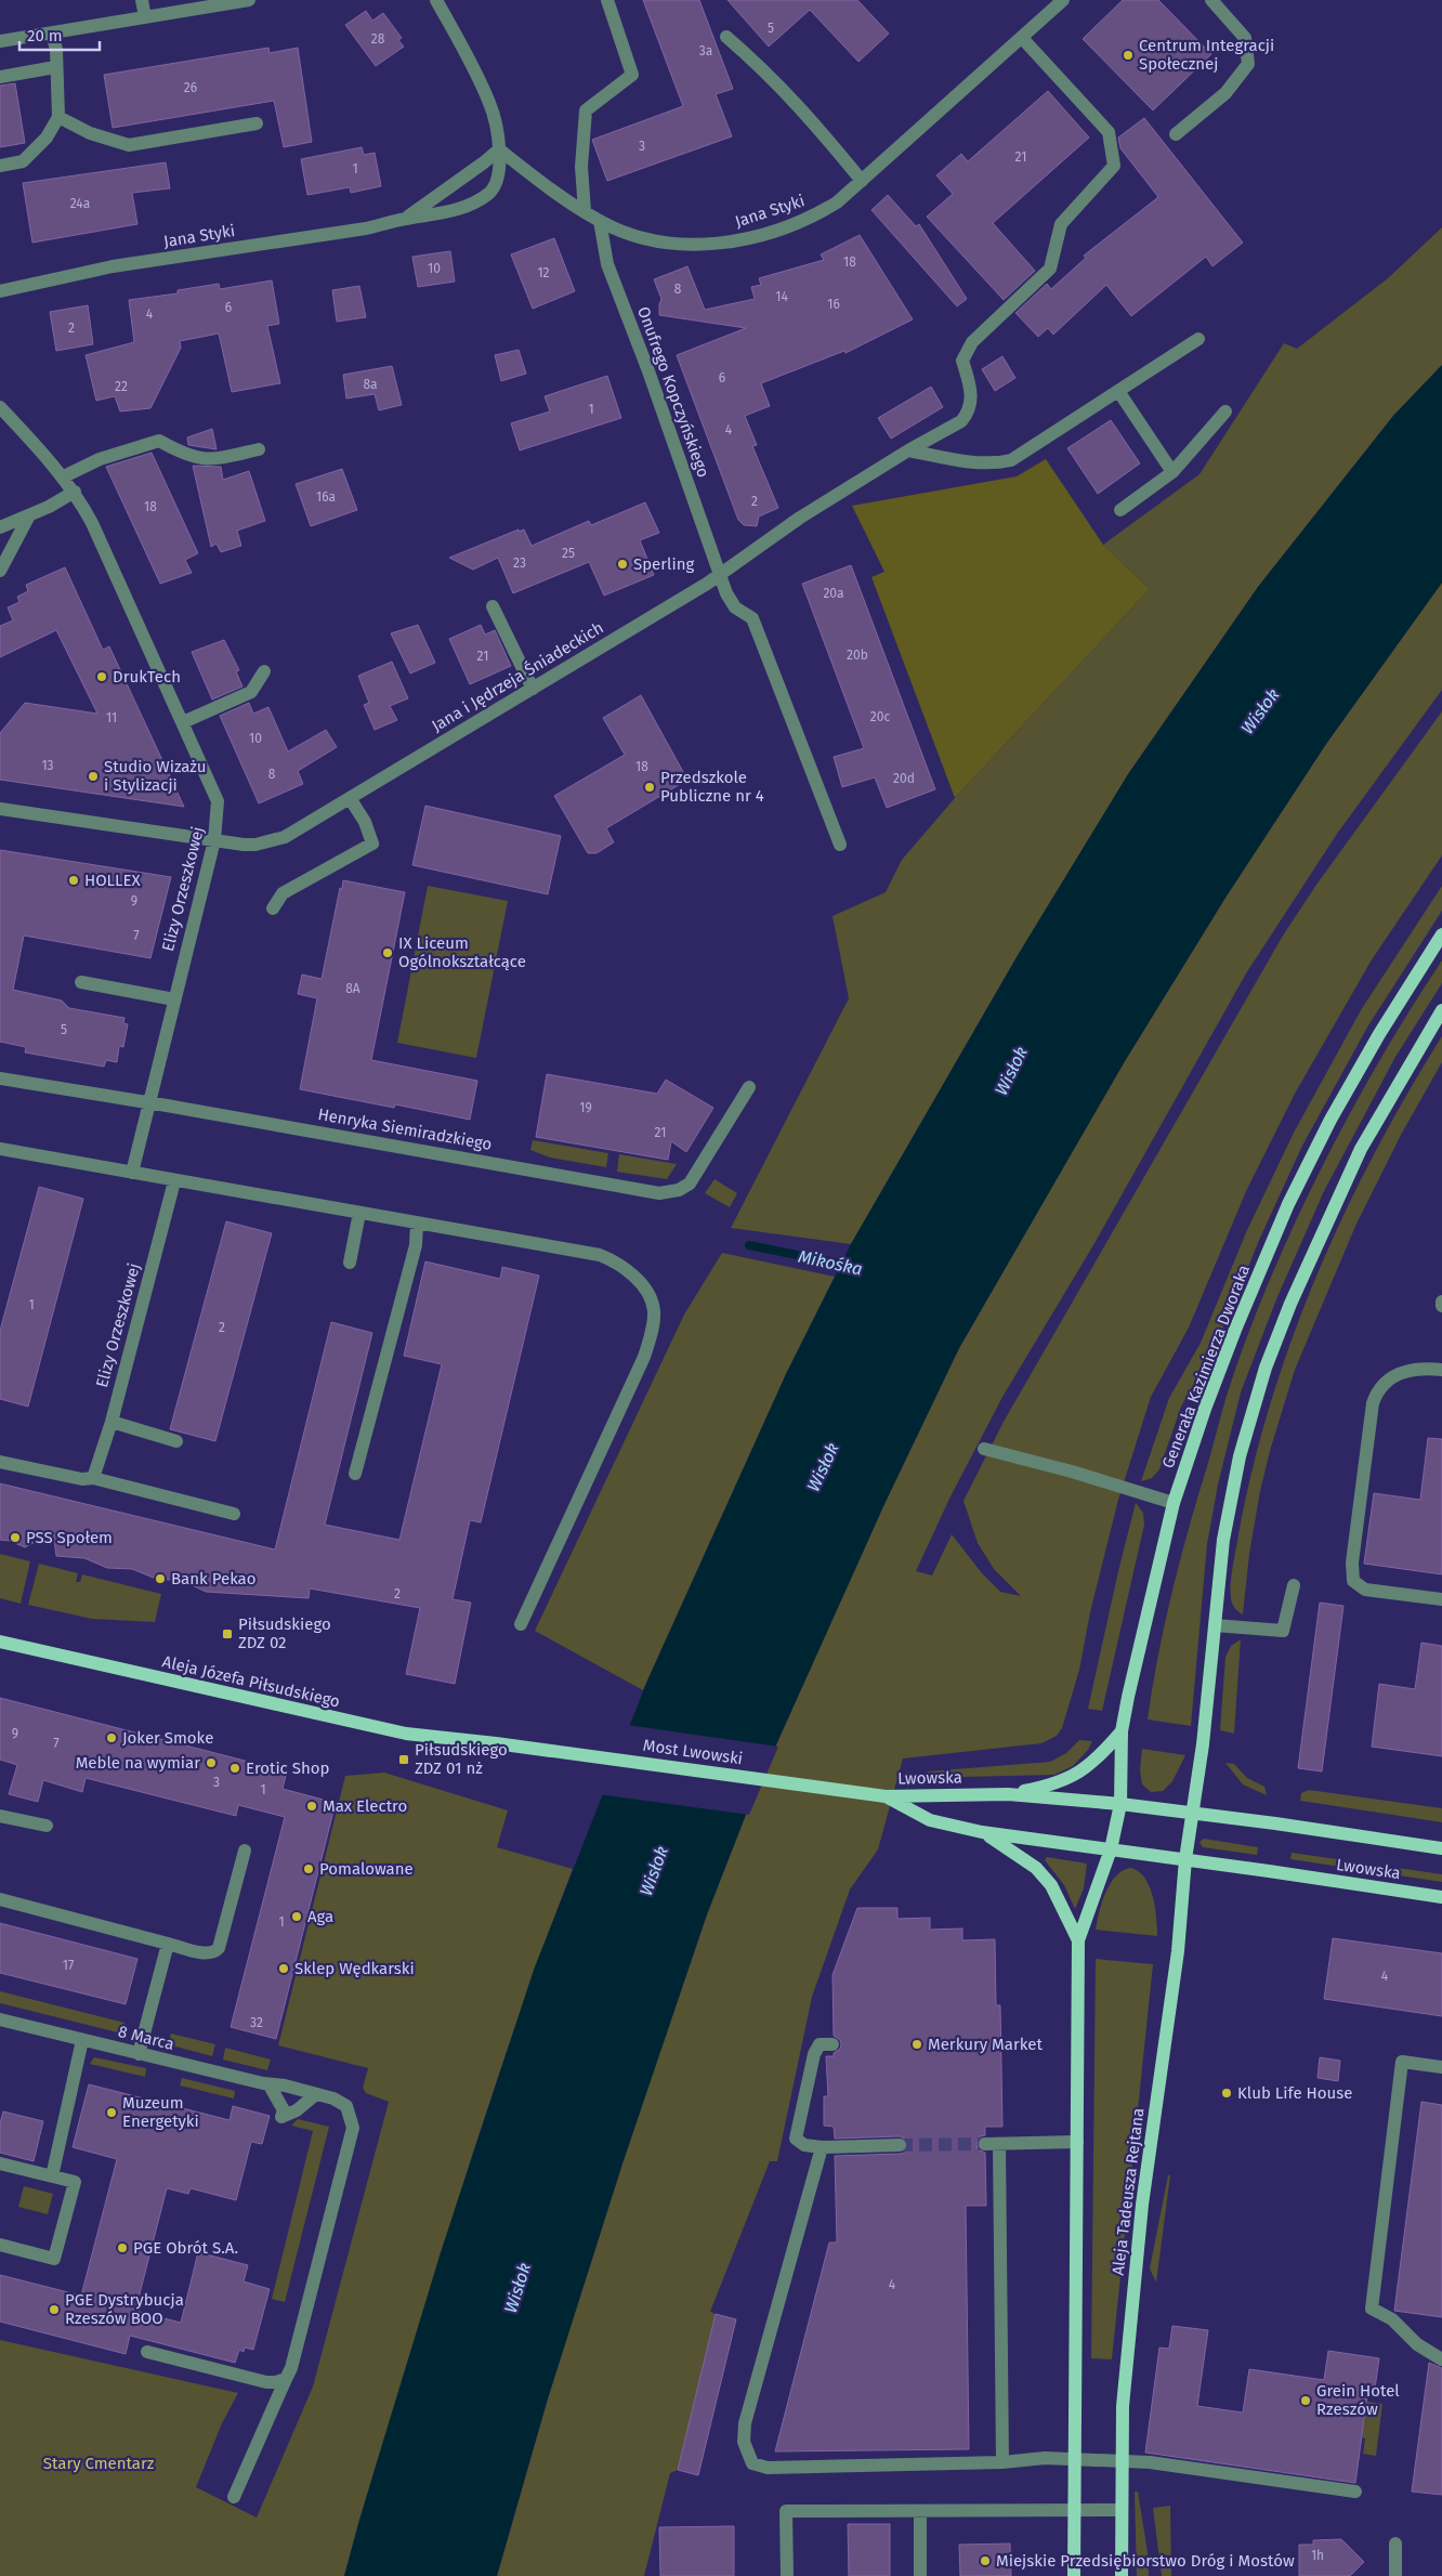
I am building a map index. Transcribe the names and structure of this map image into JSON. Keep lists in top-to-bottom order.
{
  "streets": {
    "main road": [
      "Generała Kazimierza Dworaka",
      "Aleja Józefa Piłsudskiego",
      "Most Lwowski",
      "Lwowska",
      "Aleja Tadeusza Rejtana"
    ],
    "street": [
      "Jana Styki",
      "Onufrego Kopczyńskiego",
      "Jana i Jędrzeja Śniadeckich",
      "Elizy Orzeszkowej",
      "Henryka Siemiradzkiego",
      "8 Marca"
    ]
  },
  "crossings": [
    ["Jana Styki", "Onufrego Kopczyńskiego"],
    ["Jana Styki", "Jana i Jędrzeja Śniadeckich"],
    ["Onufrego Kopczyńskiego", "Jana i Jędrzeja Śniadeckich"],
    ["Jana i Jędrzeja Śniadeckich", "Elizy Orzeszkowej"],
    ["Elizy Orzeszkowej", "Henryka Siemiradzkiego"],
    ["Generała Kazimierza Dworaka", "Lwowska"],
    ["Aleja Józefa Piłsudskiego", "Most Lwowski"],
    ["Most Lwowski", "Lwowska"],
    ["Lwowska", "Aleja Tadeusza Rejtana"]
  ],
  "water": ["Wisłok", "Mikośka"],
  "parks": ["Stary Cmentarz"],
  "places": {
    "other": [
      "Centrum Integracji Społecznej",
      "Sperling",
      "DrukTech",
      "Studio Wizażu i Stylizacji",
      "Przedszkole Publiczne nr 4",
      "HOLLEX",
      "IX Liceum Ogólnokształcące",
      "PSS Społem",
      "Bank Pekao",
      "Joker Smoke",
      "Meble na wymiar",
      "Erotic Shop",
      "Max Electro",
      "Pomalowane",
      "Aga",
      "Sklep Wędkarski",
      "Merkury Market",
      "Klub Life House",
      "Muzeum Energetyki",
      "PGE Obrót S.A.",
      "PGE Dystrybucja Rzeszów BOO",
      "Grein Hotel Rzeszów",
      "Miejskie Przedsiębiorstwo Dróg i Mostów"
    ],
    "transit": ["Piłsudskiego ZDZ 02", "Piłsudskiego ZDZ 01 nż"]
  },
  "house_numbers": [
    "5",
    "28",
    "3a",
    "26",
    "3",
    "21",
    "1",
    "24a",
    "18",
    "10",
    "12",
    "8",
    "14",
    "16",
    "6",
    "4",
    "2",
    "6",
    "8a",
    "22",
    "1",
    "4",
    "16a",
    "2",
    "18",
    "25",
    "23",
    "20a",
    "20b",
    "21",
    "20c",
    "11",
    "10",
    "13",
    "18",
    "8",
    "20d",
    "9",
    "7",
    "8A",
    "5",
    "19",
    "21",
    "1",
    "2",
    "2",
    "9",
    "7",
    "3",
    "1",
    "1",
    "17",
    "4",
    "32",
    "4",
    "1h"
  ],
  "scale_bar": "20 m"
}
